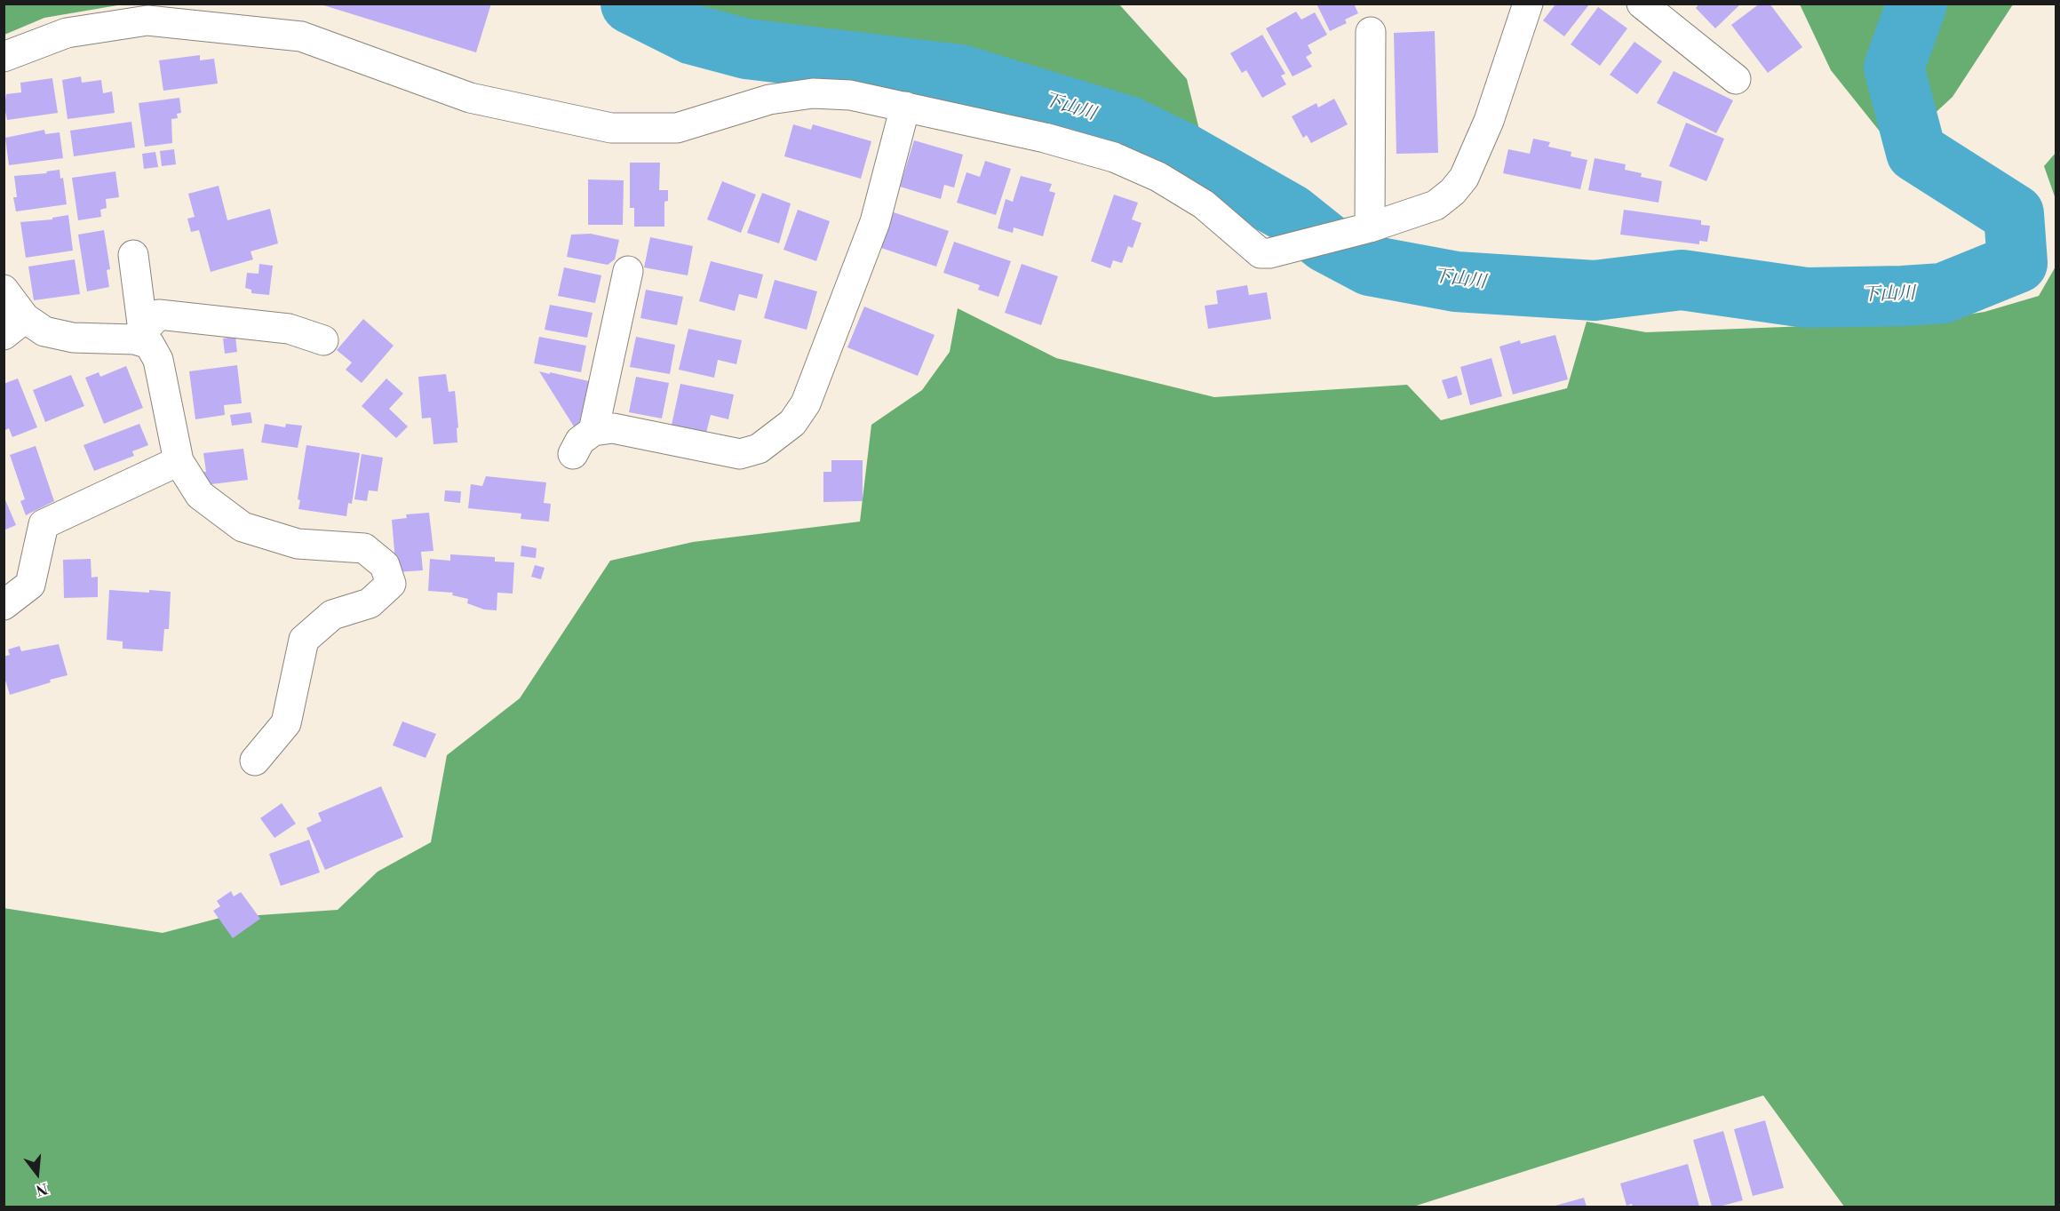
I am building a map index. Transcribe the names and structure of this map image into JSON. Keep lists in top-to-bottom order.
{
  "water": ["下山川"],
  "north": "bottom"
}
